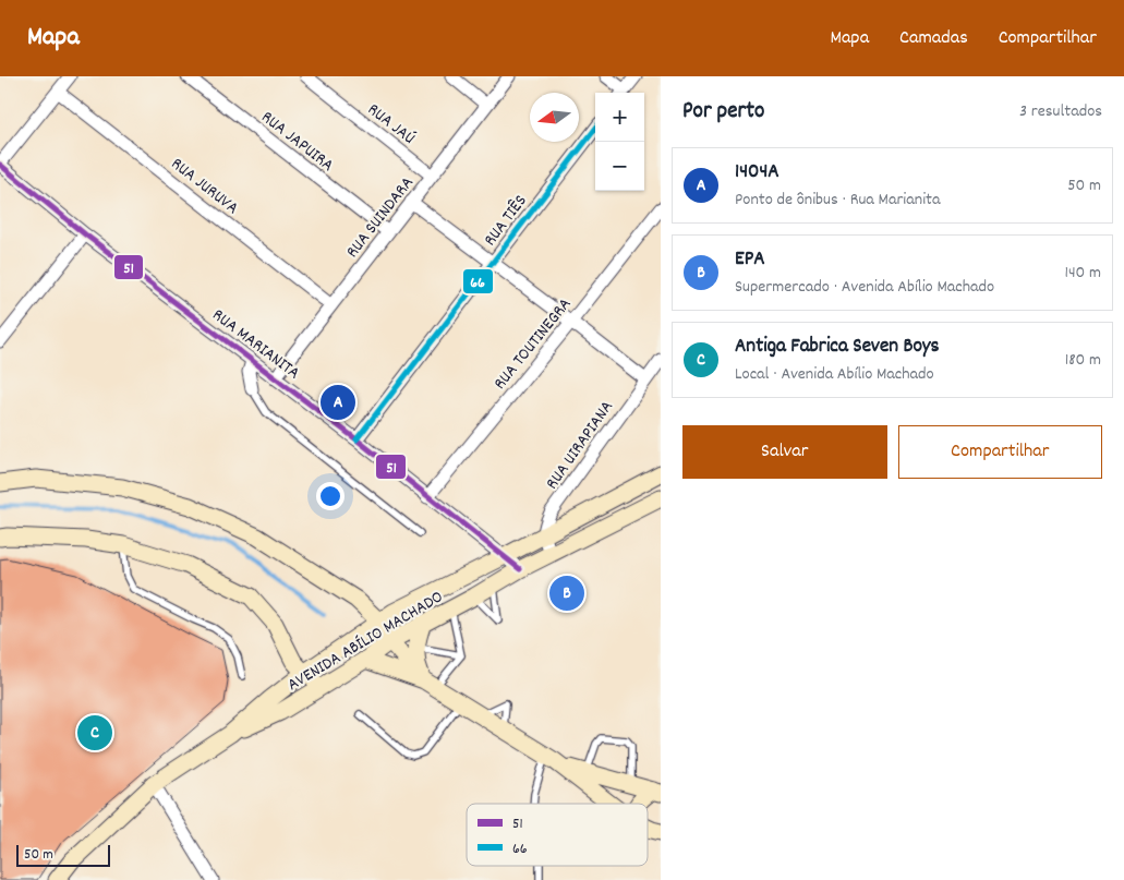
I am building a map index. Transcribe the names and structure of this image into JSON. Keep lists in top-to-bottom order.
{
  "streets": {
    "main road": ["AVENIDA ABÍLIO MACHADO"],
    "street": [
      "RUA JAÚ",
      "RUA JAPUIRA",
      "RUA JURUVA",
      "RUA SUINDARA",
      "RUA TIÊS",
      "RUA MARIANITA",
      "RUA TOUTINEGRA",
      "RUA UIRAPIANA"
    ]
  },
  "crossings": [
    ["RUA JAÚ", "RUA SUINDARA"],
    ["RUA JAPUIRA", "RUA SUINDARA"],
    ["RUA JURUVA", "RUA SUINDARA"],
    ["RUA SUINDARA", "RUA MARIANITA"],
    ["RUA TIÊS", "RUA MARIANITA"],
    ["RUA MARIANITA", "RUA TOUTINEGRA"],
    ["RUA MARIANITA", "AVENIDA ABÍLIO MACHADO"],
    ["RUA UIRAPIANA", "AVENIDA ABÍLIO MACHADO"]
  ],
  "lines": ["transit line 66", "transit line 51"],
  "legend": ["51", "66"],
  "scale_bar": "50 m",
  "north": "left",
  "page": {
    "header": "Mapa",
    "nav": ["Mapa", "Camadas", "Compartilhar"],
    "heading": ["Por perto", "3 resultados"],
    "map_buttons": ["+", "−"],
    "list": [
      {
        "mark": "A",
        "name": "1404A",
        "note": "Ponto de ônibus · Rua Marianita",
        "value": "50 m"
      },
      {
        "mark": "B",
        "name": "EPA",
        "note": "Supermercado · Avenida Abílio Machado",
        "value": "140 m"
      },
      {
        "mark": "C",
        "name": "Antiga Fabrica Seven Boys",
        "note": "Local · Avenida Abílio Machado",
        "value": "180 m"
      }
    ],
    "pins": ["A", "B", "C"],
    "buttons": ["Salvar", "Compartilhar"],
    "scale": "50 m"
  }
}
